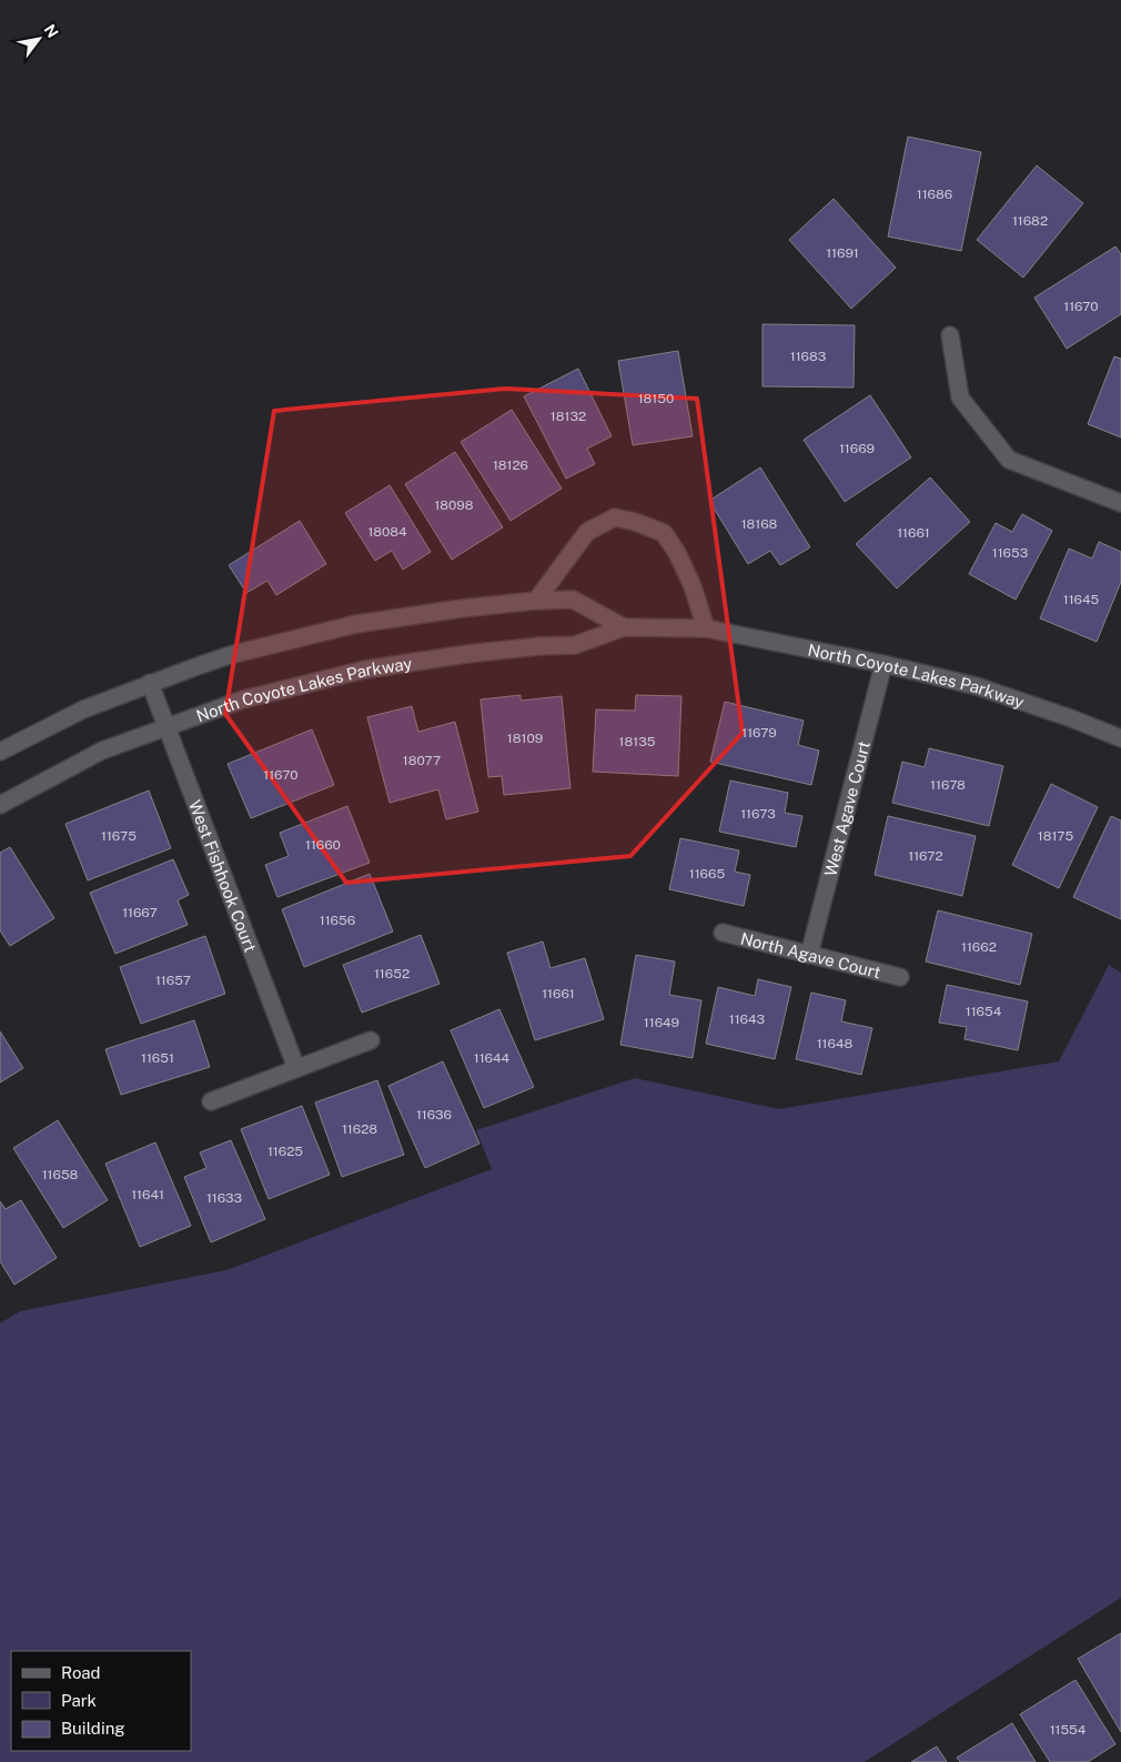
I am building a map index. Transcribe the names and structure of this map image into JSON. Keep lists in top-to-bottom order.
{
  "streets": {
    "street": [
      "North Coyote Lakes Parkway",
      "West Agave Court",
      "West Fishhook Court",
      "North Agave Court"
    ]
  },
  "crossings": [
    ["North Coyote Lakes Parkway", "West Agave Court"],
    ["North Coyote Lakes Parkway", "West Fishhook Court"],
    ["West Agave Court", "North Agave Court"]
  ],
  "house_numbers": [
    "11686",
    "11682",
    "11691",
    "11670",
    "11683",
    "18150",
    "18132",
    "11669",
    "18126",
    "18098",
    "18168",
    "18084",
    "11661",
    "11653",
    "11645",
    "11679",
    "18109",
    "18135",
    "18077",
    "11670",
    "11678",
    "11673",
    "11675",
    "18175",
    "11660",
    "11672",
    "11665",
    "11667",
    "11656",
    "11662",
    "11652",
    "11657",
    "11661",
    "11654",
    "11643",
    "11649",
    "11648",
    "11651",
    "11644",
    "11636",
    "11628",
    "11625",
    "11658",
    "11641",
    "11633",
    "11554"
  ],
  "legend": ["Road", "Park", "Building"],
  "north": "top right"
}
